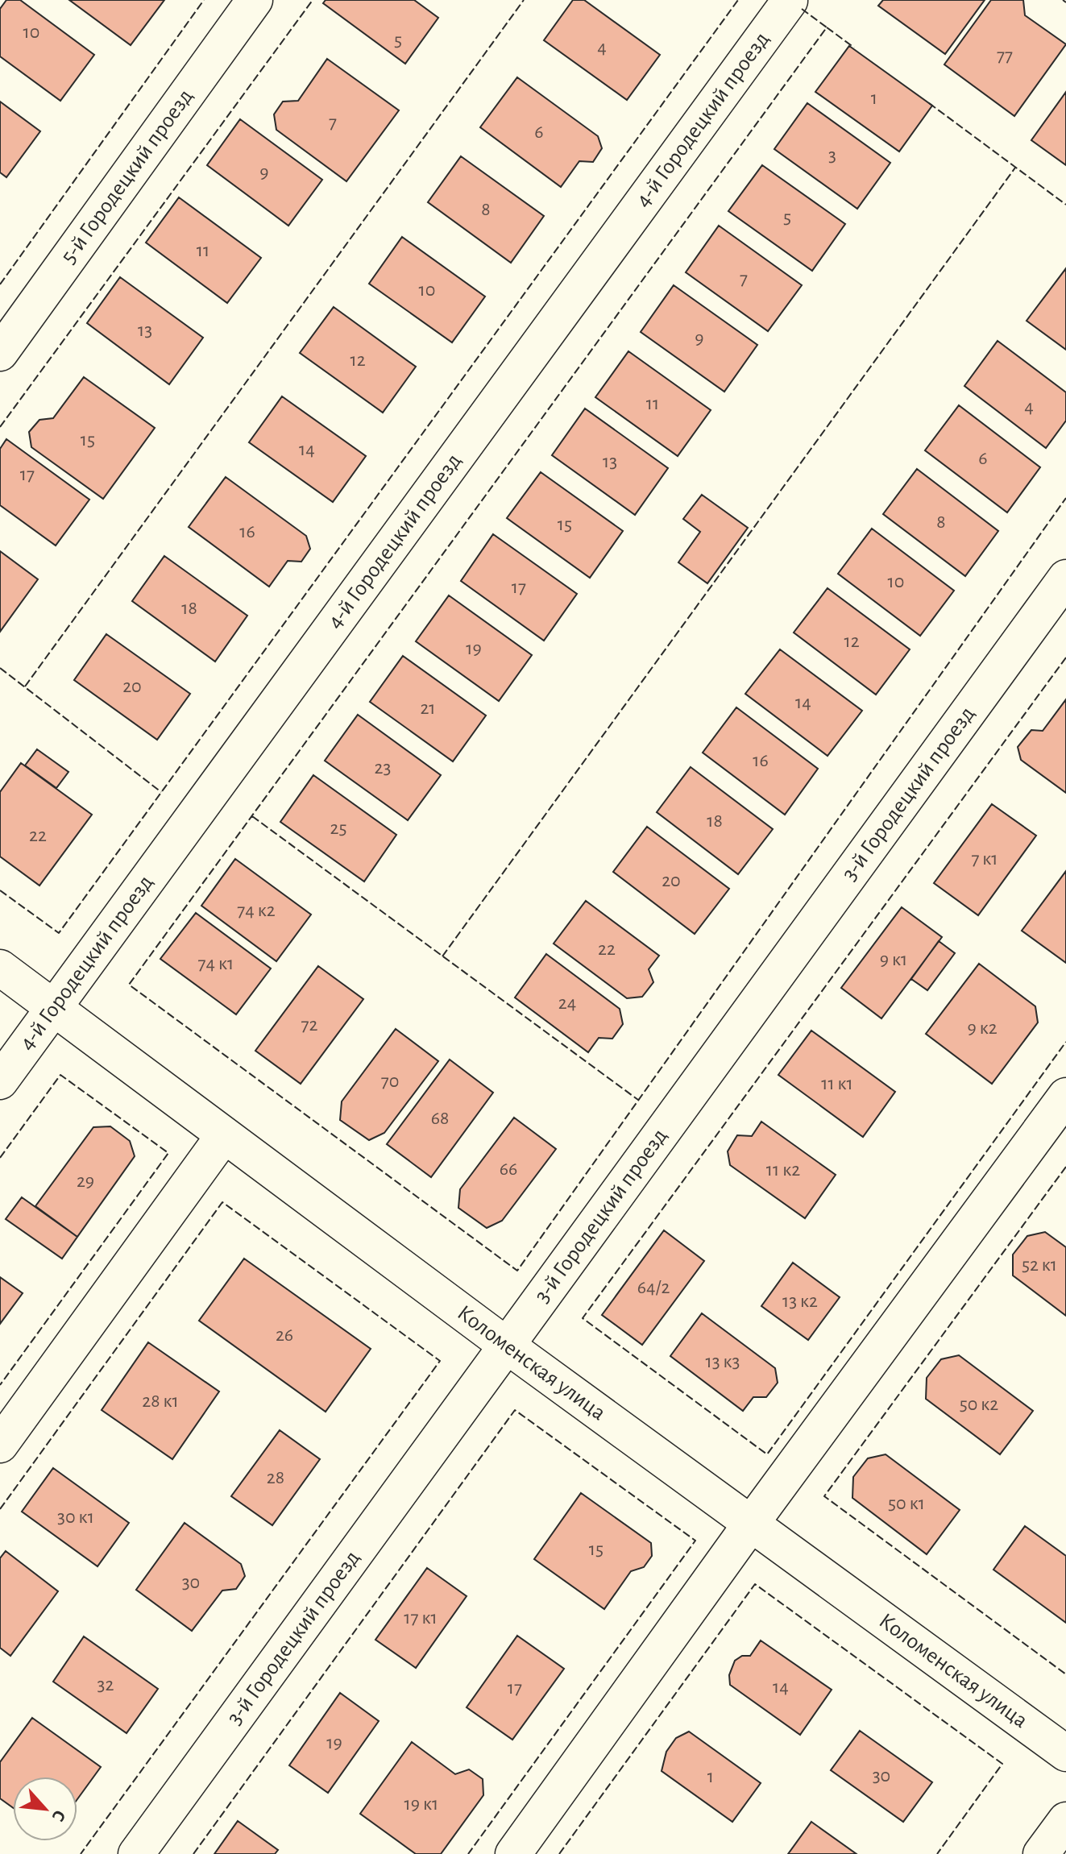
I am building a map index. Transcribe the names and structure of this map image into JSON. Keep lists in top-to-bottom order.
{
  "streets": {
    "street": [
      "4-й Городецкий проезд",
      "5-й Городецкий проезд",
      "3-й Городецкий проезд",
      "Коломенская улица"
    ]
  },
  "crossings": [
    ["4-й Городецкий проезд", "Коломенская улица"],
    ["3-й Городецкий проезд", "Коломенская улица"]
  ],
  "house_numbers": [
    "10",
    "5",
    "4",
    "77",
    "1",
    "7",
    "6",
    "3",
    "9",
    "8",
    "5",
    "11",
    "7",
    "10",
    "13",
    "9",
    "12",
    "11",
    "4",
    "15",
    "14",
    "6",
    "13",
    "17",
    "8",
    "15",
    "16",
    "10",
    "17",
    "18",
    "12",
    "19",
    "20",
    "14",
    "21",
    "16",
    "23",
    "18",
    "25",
    "22",
    "7 к1",
    "20",
    "74 к2",
    "22",
    "9 к1",
    "74 к1",
    "24",
    "72",
    "9 к2",
    "70",
    "11 к1",
    "68",
    "66",
    "11 к2",
    "29",
    "52 к1",
    "64/2",
    "13 к2",
    "26",
    "13 к3",
    "28 к1",
    "50 к2",
    "28",
    "50 к1",
    "30 к1",
    "15",
    "30",
    "17 к1",
    "32",
    "14",
    "17",
    "19",
    "30",
    "1",
    "19 к1"
  ],
  "north": "bottom right"
}
